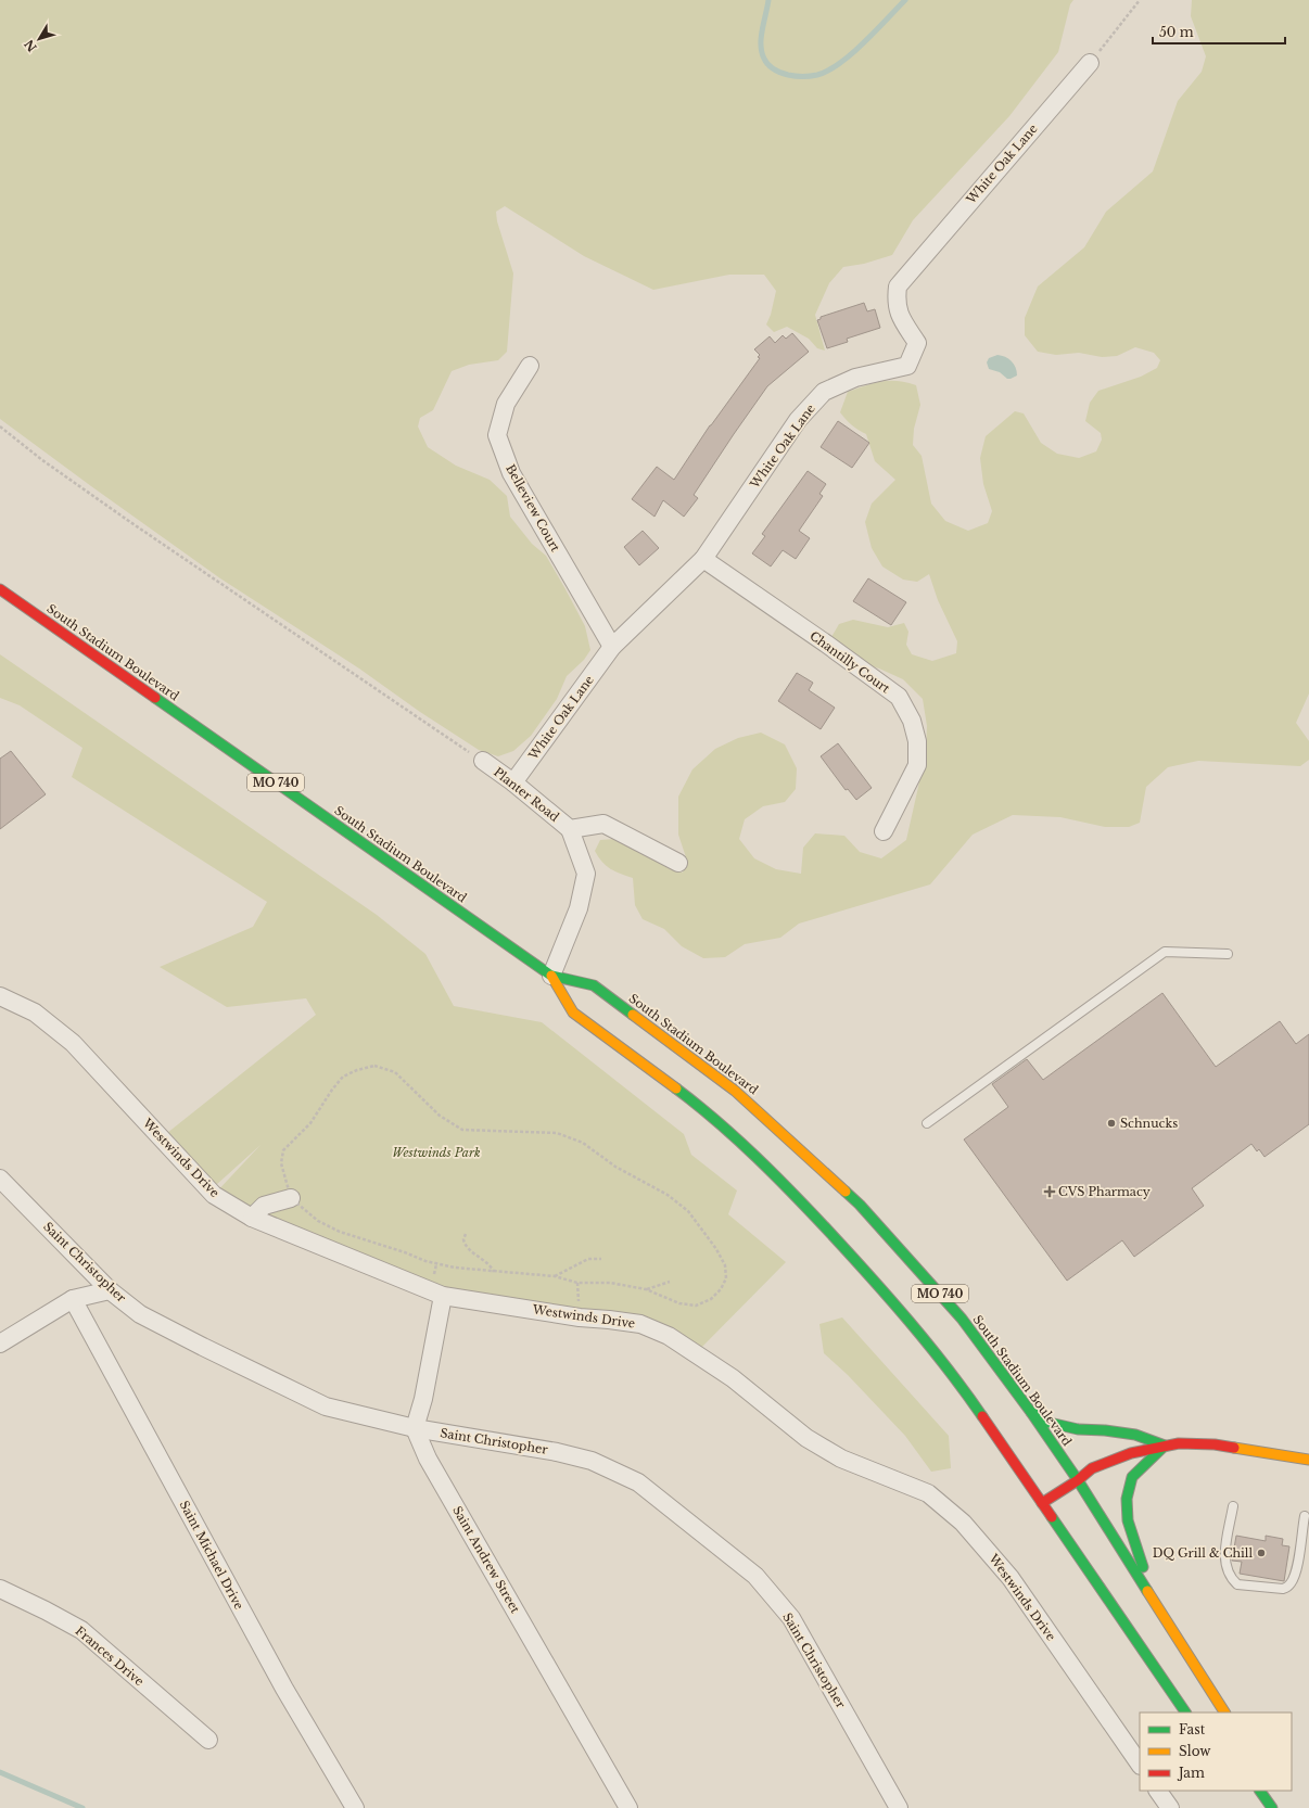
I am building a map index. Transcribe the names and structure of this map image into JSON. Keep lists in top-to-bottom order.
{
  "streets": {
    "main road": ["South Stadium Boulevard", "MO 740"],
    "street": [
      "White Oak Lane",
      "Belleview Court",
      "Chantilly Court",
      "Planter Road",
      "Westwinds Drive",
      "Saint Christopher",
      "Saint Michael Drive",
      "Saint Andrew Street",
      "Frances Drive"
    ]
  },
  "crossings": [
    ["White Oak Lane", "Belleview Court"],
    ["White Oak Lane", "Chantilly Court"],
    ["White Oak Lane", "Planter Road"],
    ["South Stadium Boulevard", "MO 740"],
    ["South Stadium Boulevard", "Planter Road"],
    ["MO 740", "Planter Road"],
    ["Saint Christopher", "Saint Andrew Street"]
  ],
  "parks": ["Westwinds Park"],
  "places": {
    "other": ["Schnucks", "DQ Grill & Chill"],
    "health": ["CVS Pharmacy"]
  },
  "legend": ["Fast", "Slow", "Jam"],
  "scale_bar": "50 m",
  "north": "bottom left"
}
